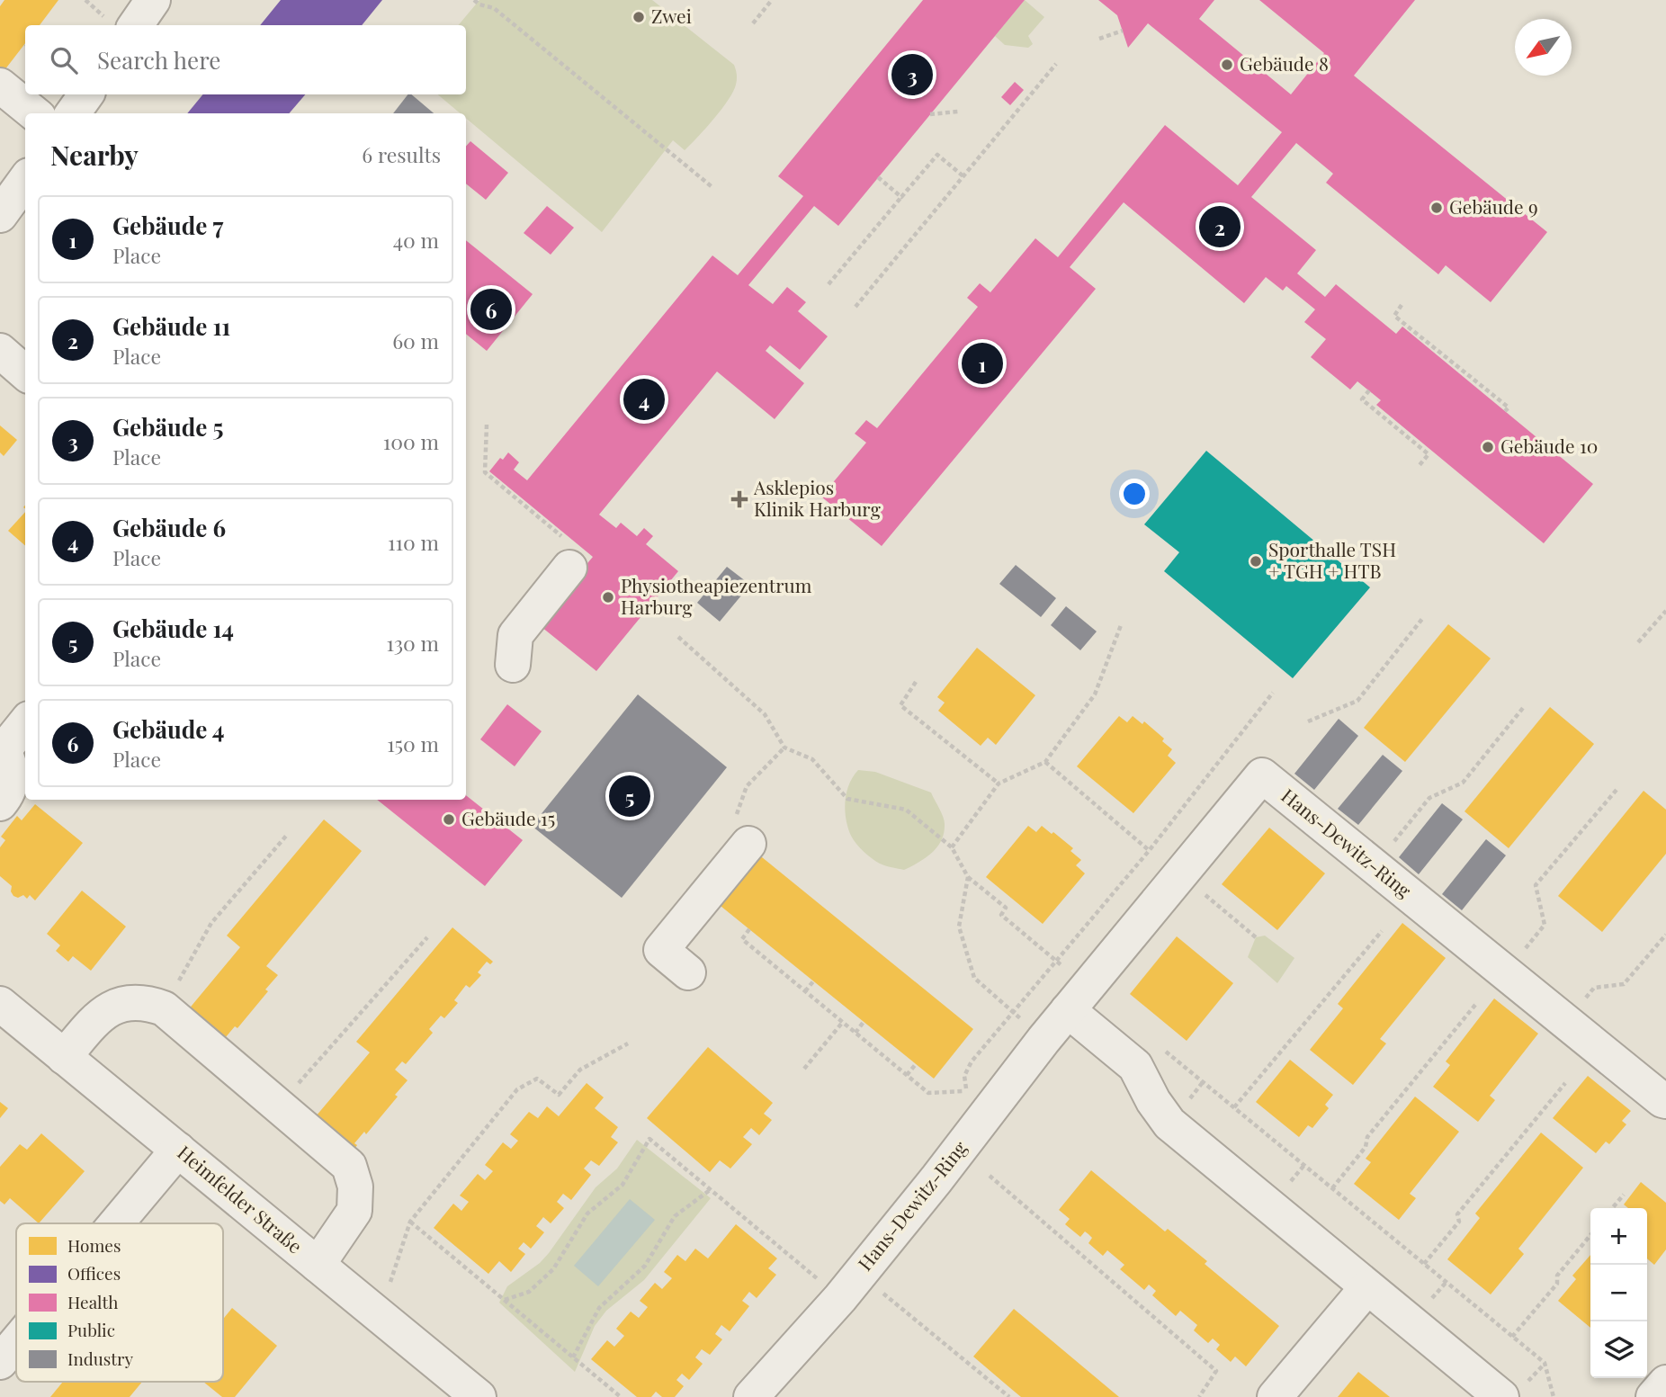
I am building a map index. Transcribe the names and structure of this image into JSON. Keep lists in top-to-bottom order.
{
  "streets": {
    "street": ["Hans-Dewitz-Ring", "Heimfelder Straße"]
  },
  "places": {
    "other": [
      "Zwei",
      "Gebäude 8",
      "Gebäude 9",
      "Gebäude 10",
      "Sporthalle TSH + TGH + HTB",
      "Physiotheapiezentrum Harburg",
      "Gebäude 15"
    ],
    "health": ["Asklepios Klinik Harburg"]
  },
  "legend": [
    "Homes",
    "Offices",
    "Health",
    "Public",
    "Industry"
  ],
  "north": "bottom left",
  "page": {
    "search": "Search here",
    "pins": [
      "3",
      "2",
      "6",
      "1",
      "4",
      "5"
    ],
    "heading": ["Nearby", "6 results"],
    "list": [
      {
        "mark": "1",
        "name": "Gebäude 7",
        "note": "Place",
        "value": "40 m"
      },
      {
        "mark": "2",
        "name": "Gebäude 11",
        "note": "Place",
        "value": "60 m"
      },
      {
        "mark": "3",
        "name": "Gebäude 5",
        "note": "Place",
        "value": "100 m"
      },
      {
        "mark": "4",
        "name": "Gebäude 6",
        "note": "Place",
        "value": "110 m"
      },
      {
        "mark": "5",
        "name": "Gebäude 14",
        "note": "Place",
        "value": "130 m"
      },
      {
        "mark": "6",
        "name": "Gebäude 4",
        "note": "Place",
        "value": "150 m"
      }
    ],
    "map_buttons": ["+", "−"]
  }
}
